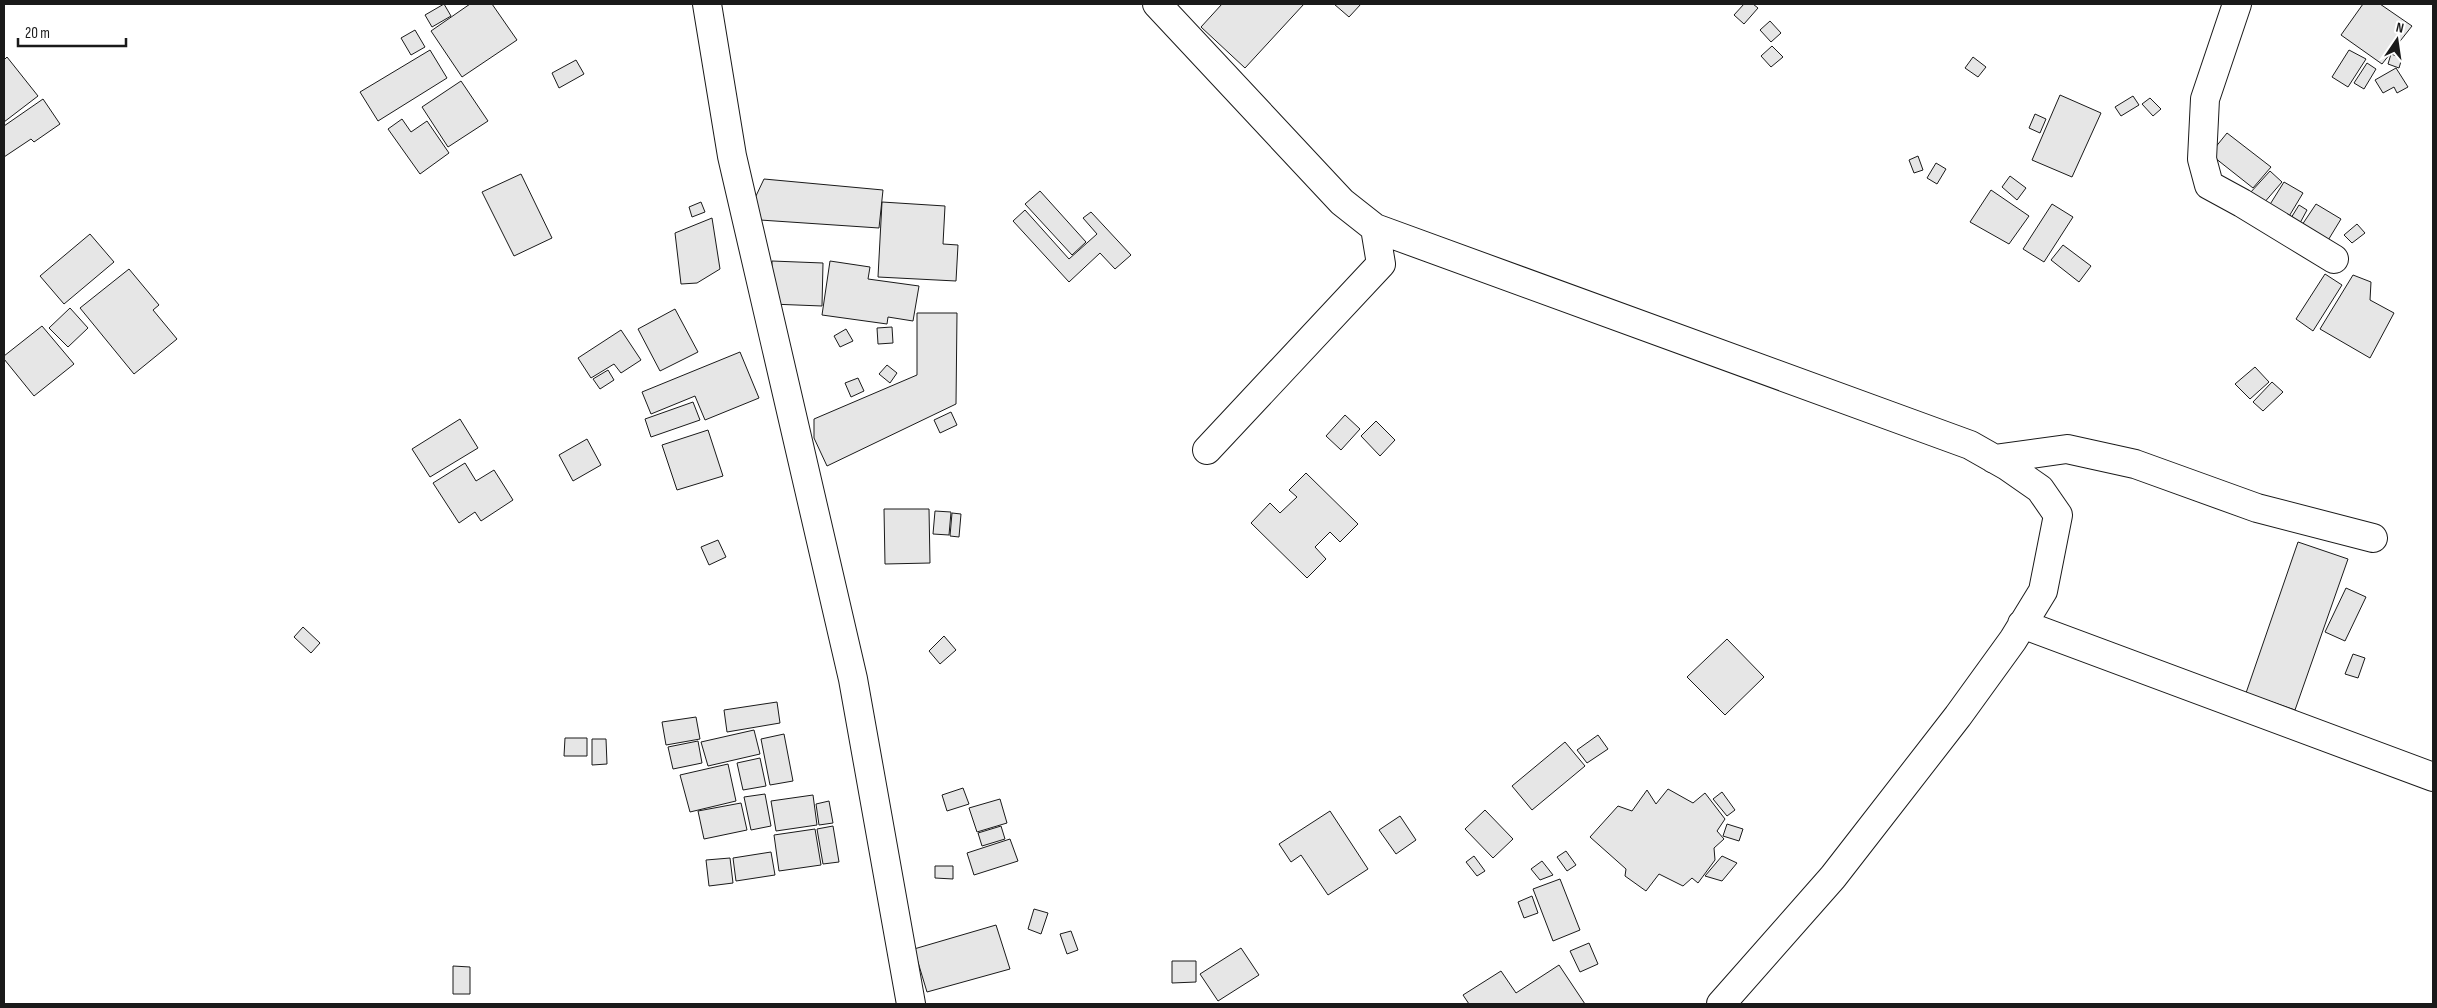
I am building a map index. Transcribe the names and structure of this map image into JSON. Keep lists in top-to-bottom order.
{
  "scale_bar": "20 m",
  "north": "top"
}
